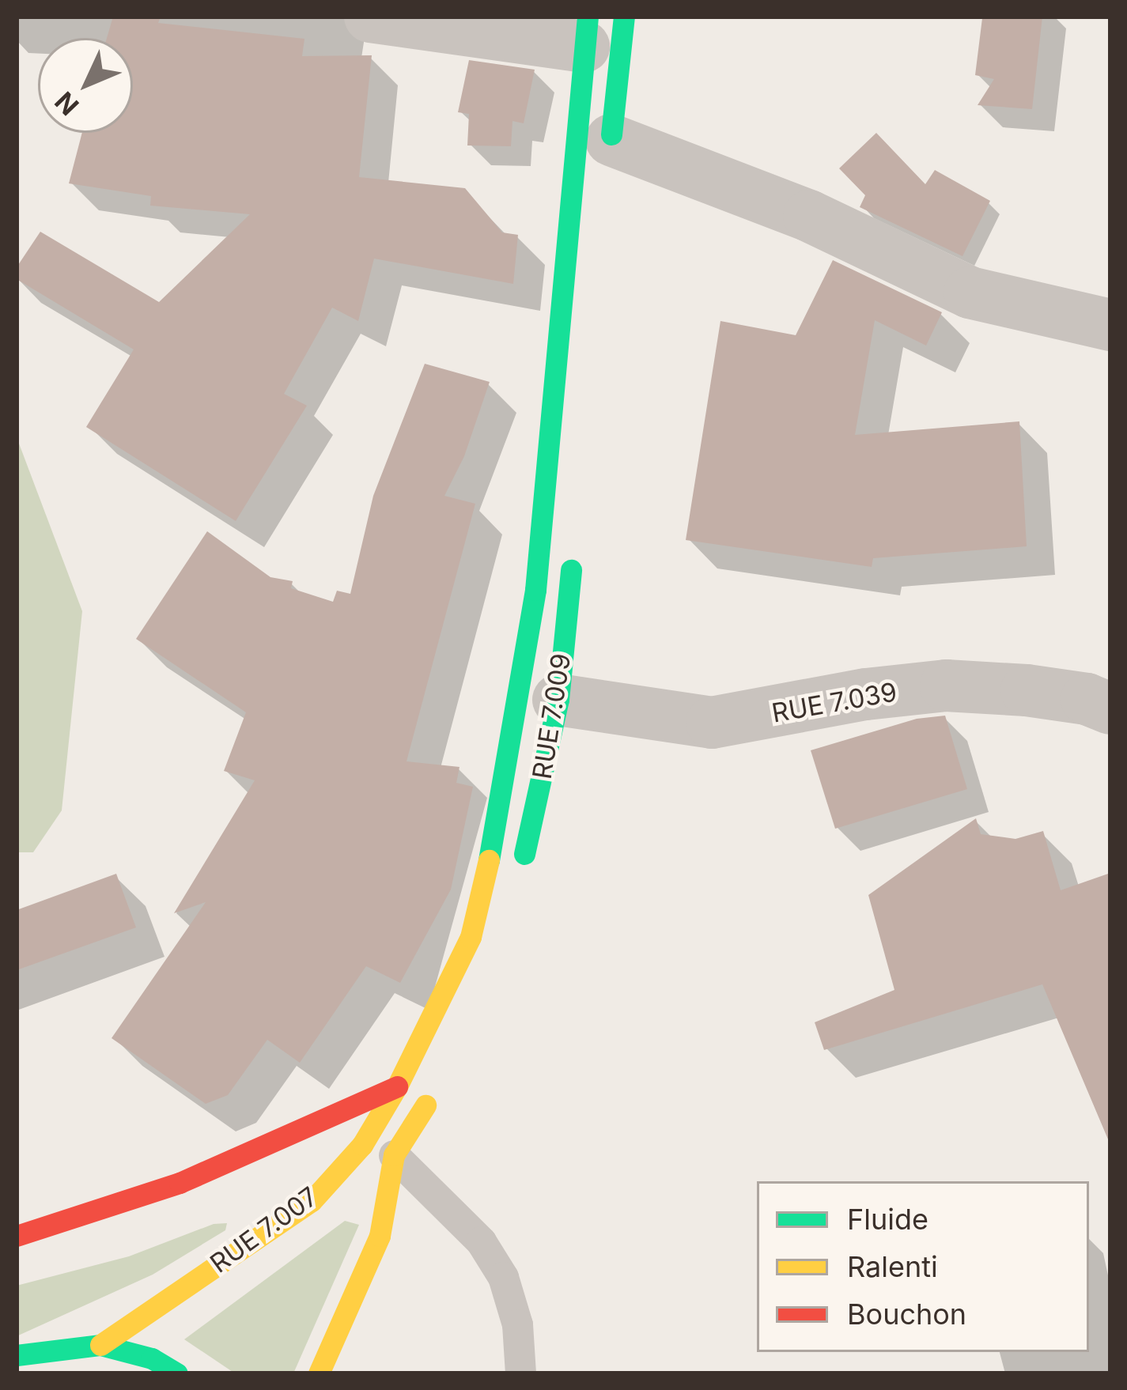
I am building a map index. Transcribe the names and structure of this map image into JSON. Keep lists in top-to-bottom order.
{
  "streets": {
    "main road": ["RUE 7.009", "RUE 7.007"],
    "street": ["RUE 7.039"]
  },
  "crossings": [
    ["RUE 7.039", "RUE 7.009"],
    ["RUE 7.009", "RUE 7.007"]
  ],
  "legend": ["Fluide", "Ralenti", "Bouchon"],
  "north": "bottom left"
}
